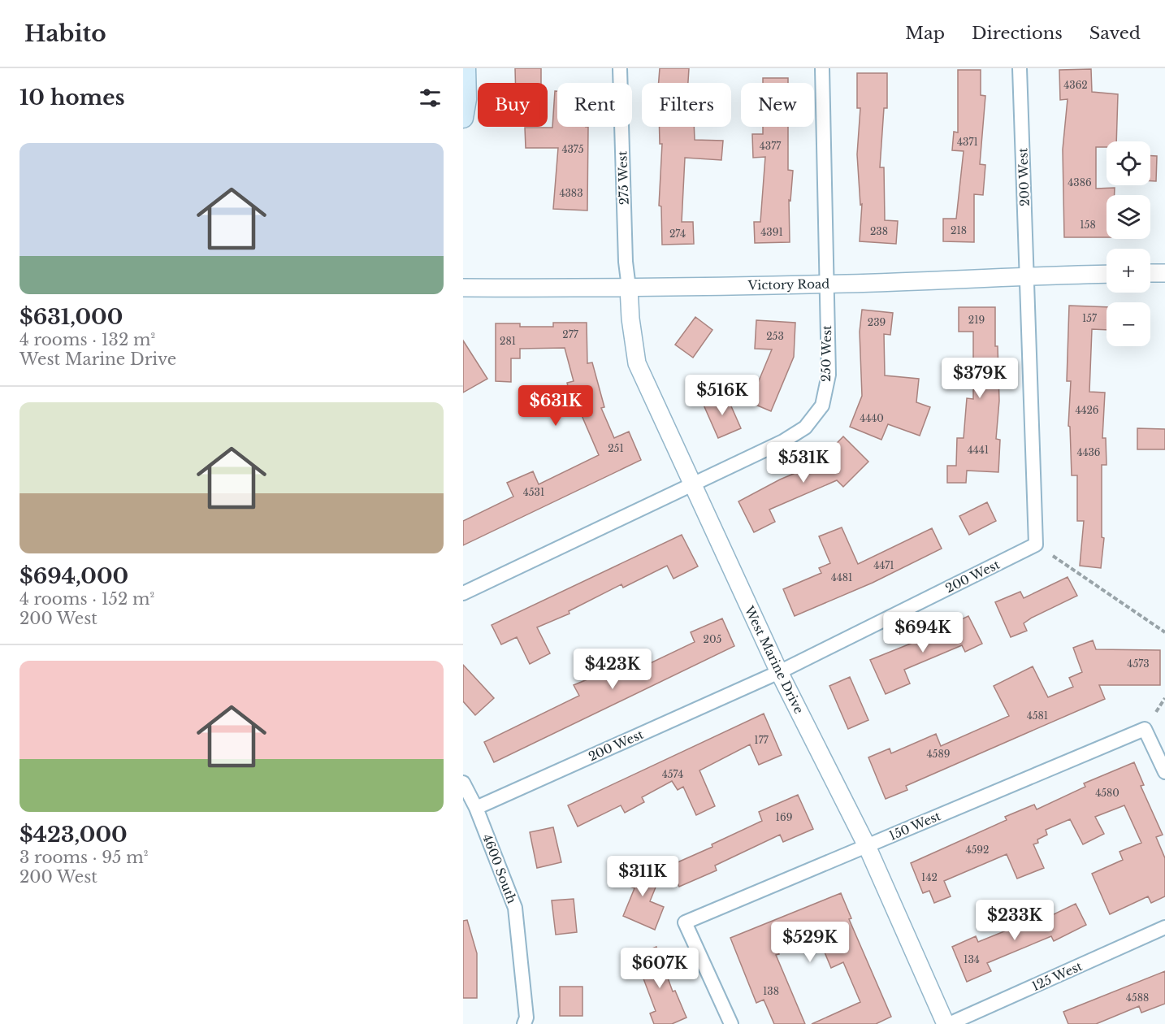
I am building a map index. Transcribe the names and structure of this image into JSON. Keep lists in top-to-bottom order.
{
  "streets": {
    "street": [
      "200 West",
      "275 West",
      "Victory Road",
      "250 West",
      "West Marine Drive",
      "150 West",
      "4600 South",
      "125 West"
    ]
  },
  "crossings": [
    ["200 West", "Victory Road"],
    ["200 West", "West Marine Drive"],
    ["200 West", "4600 South"],
    ["275 West", "Victory Road"],
    ["275 West", "West Marine Drive"],
    ["Victory Road", "250 West"],
    ["Victory Road", "West Marine Drive"],
    ["250 West", "West Marine Drive"],
    ["West Marine Drive", "150 West"],
    ["West Marine Drive", "125 West"]
  ],
  "house_numbers": [
    "4362",
    "4371",
    "4377",
    "4375",
    "4386",
    "4383",
    "158",
    "218",
    "238",
    "4391",
    "274",
    "157",
    "219",
    "239",
    "277",
    "253",
    "281",
    "4426",
    "4440",
    "251",
    "4441",
    "4436",
    "4531",
    "4471",
    "4481",
    "205",
    "4573",
    "4581",
    "177",
    "4589",
    "4574",
    "4580",
    "169",
    "4592",
    "142",
    "134",
    "138",
    "4588"
  ],
  "page": {
    "header": "Habito",
    "nav": ["Map", "Directions", "Saved"],
    "heading": "10 homes",
    "chip": [
      "Buy",
      "Rent",
      "Filters",
      "New"
    ],
    "list": [
      {
        "name": "$631,000",
        "note": "4 rooms · 132 m² · West Marine Drive"
      },
      {
        "name": "$694,000",
        "note": "4 rooms · 152 m² · 200 West"
      },
      {
        "name": "$423,000",
        "note": "3 rooms · 95 m² · 200 West"
      }
    ],
    "map_buttons": ["+", "−"],
    "price": [
      "$379K",
      "$516K",
      "$631K",
      "$531K",
      "$694K",
      "$423K",
      "$311K",
      "$233K",
      "$529K",
      "$607K"
    ]
  }
}
